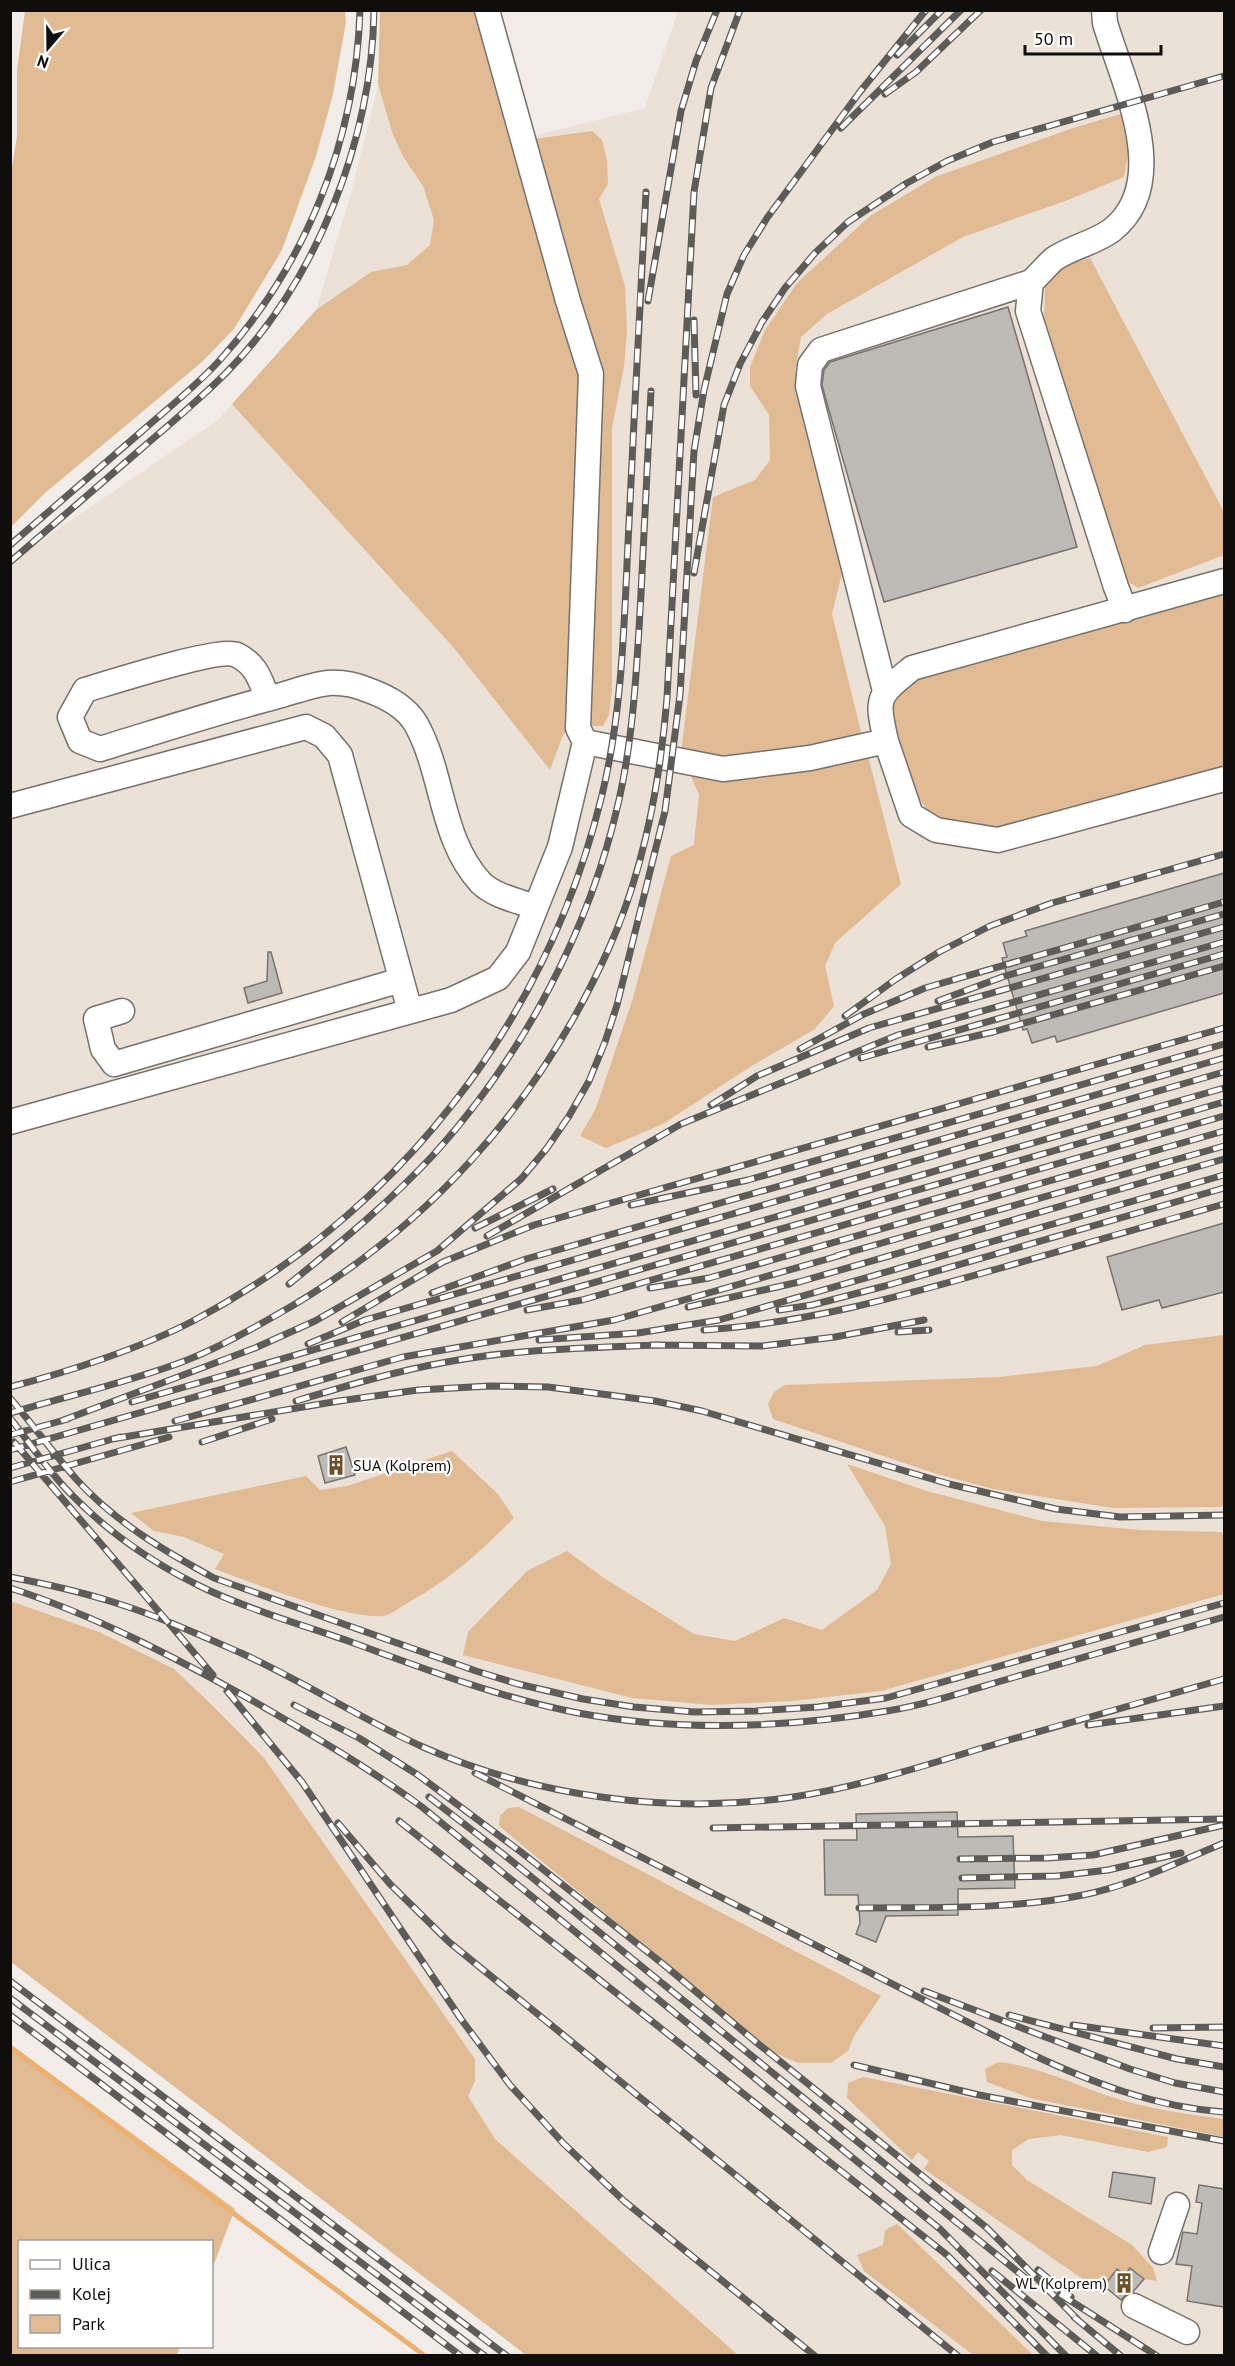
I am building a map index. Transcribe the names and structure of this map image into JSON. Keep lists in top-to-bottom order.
{
  "places": {
    "building": ["SUA (Kolprem)", "WL (Kolprem)"]
  },
  "legend": ["Ulica", "Kolej", "Park"],
  "scale_bar": "50 m",
  "north": "bottom"
}
